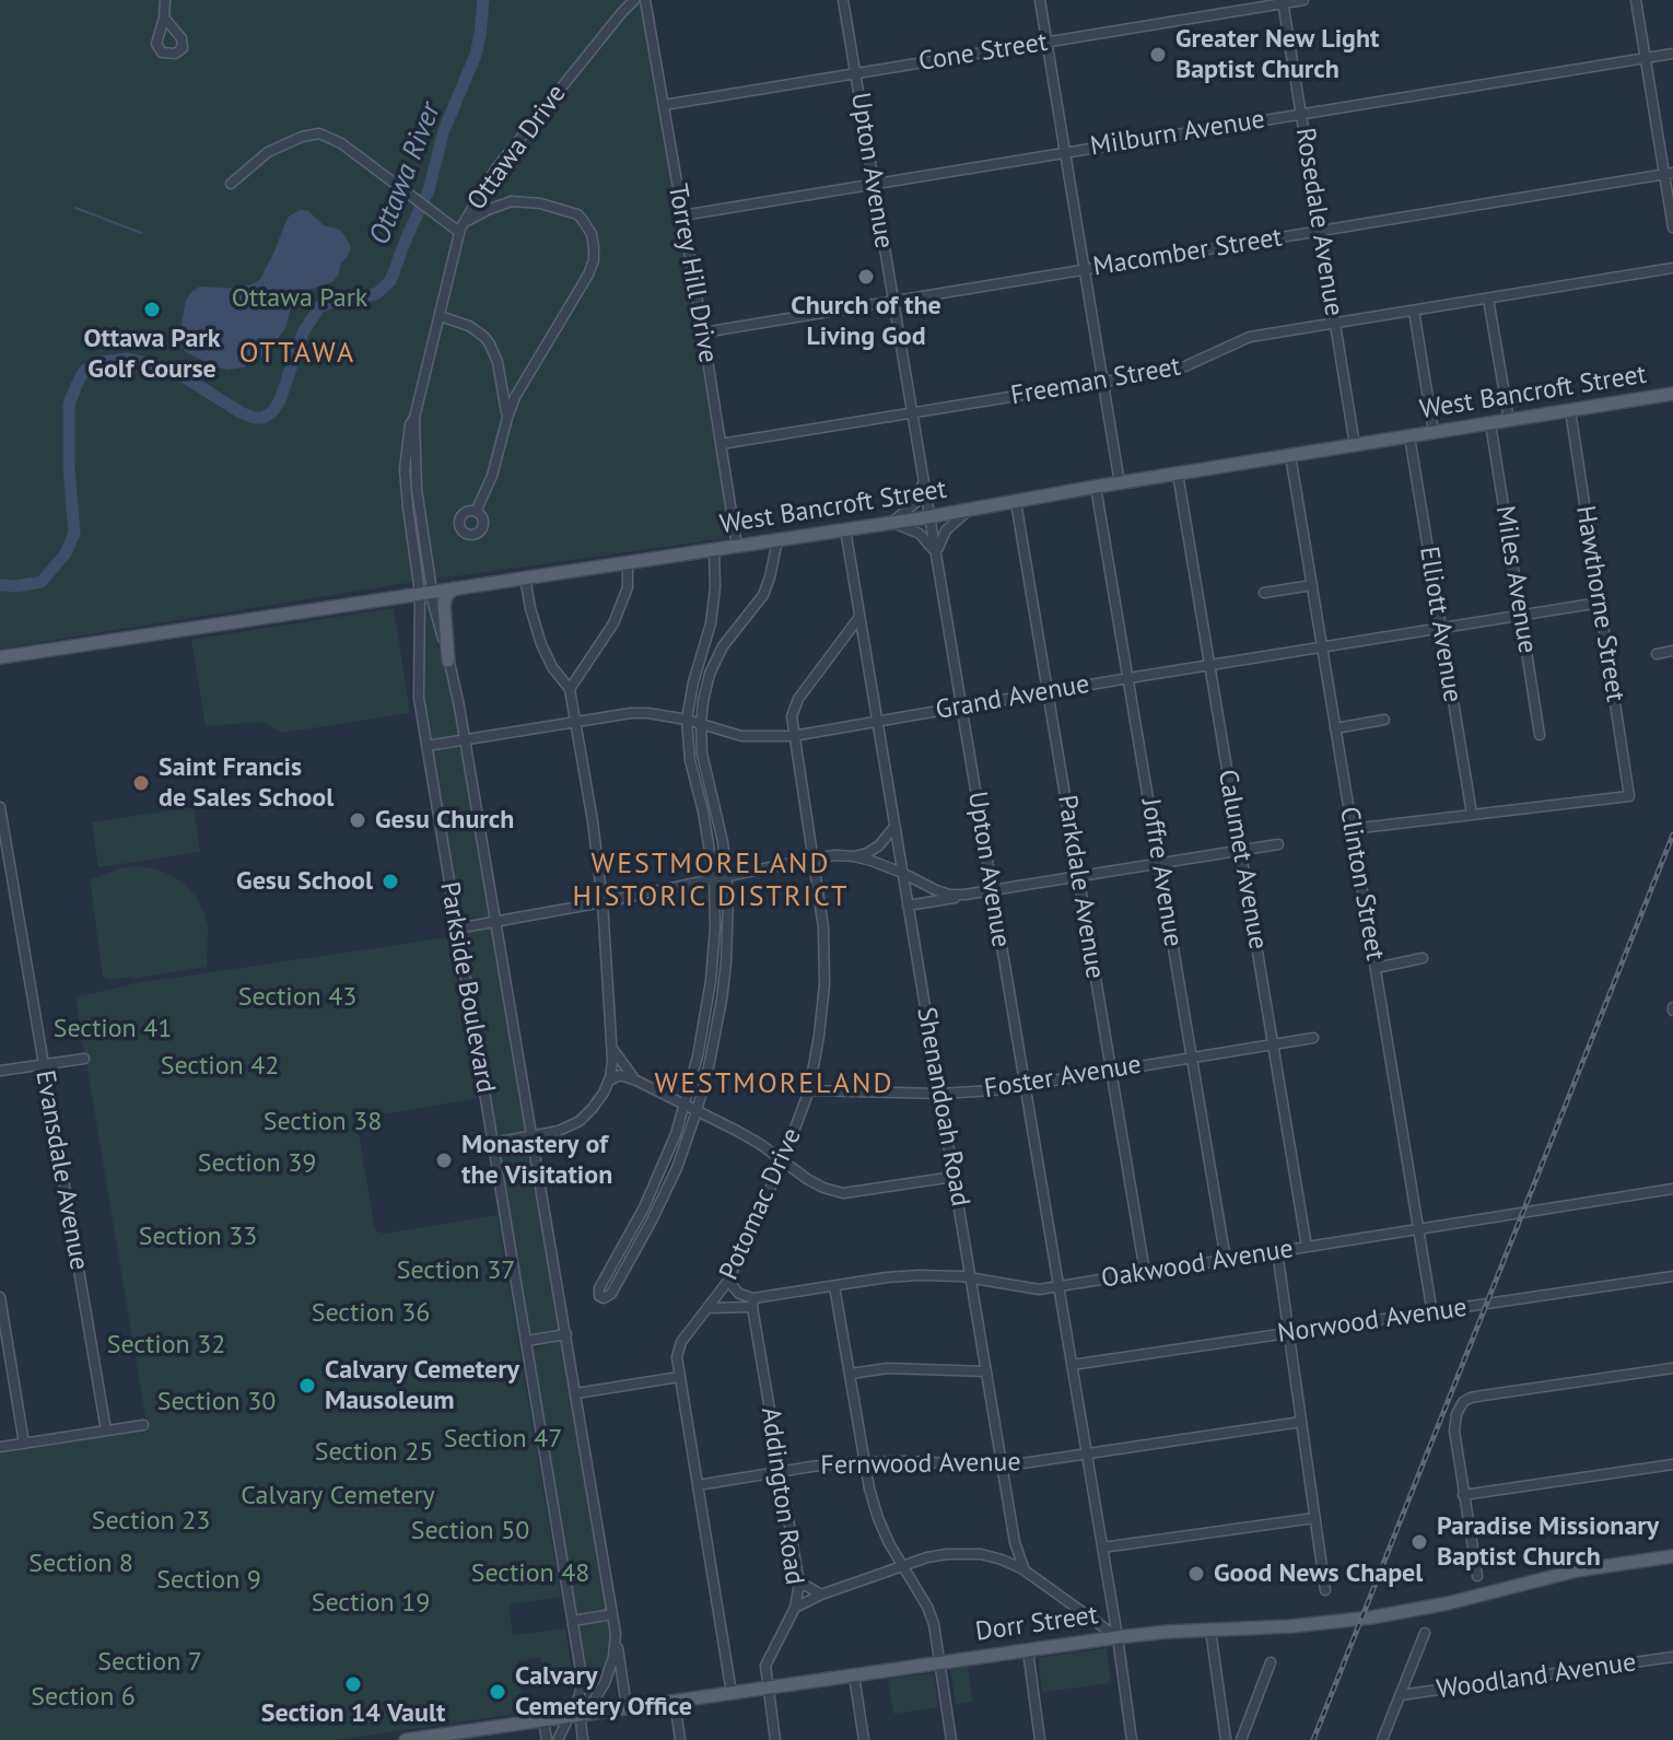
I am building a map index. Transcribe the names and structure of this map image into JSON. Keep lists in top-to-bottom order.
{
  "streets": {
    "main road": ["West Bancroft Street", "Dorr Street"],
    "street": [
      "Cone Street",
      "Milburn Avenue",
      "Ottawa Drive",
      "Upton Avenue",
      "Rosedale Avenue",
      "Macomber Street",
      "Torrey Hill Drive",
      "Freeman Street",
      "Miles Avenue",
      "Hawthorne Street",
      "Elliott Avenue",
      "Grand Avenue",
      "Calumet Avenue",
      "Joffre Avenue",
      "Clinton Street",
      "Parkdale Avenue",
      "Parkside Boulevard",
      "Foster Avenue",
      "Shenandoah Road",
      "Evansdale Avenue",
      "Potomac Drive",
      "Oakwood Avenue",
      "Norwood Avenue",
      "Fernwood Avenue",
      "Addington Road",
      "Woodland Avenue"
    ]
  },
  "crossings": [
    ["Cone Street", "Upton Avenue"],
    ["Cone Street", "Rosedale Avenue"],
    ["Cone Street", "Torrey Hill Drive"],
    ["Milburn Avenue", "Upton Avenue"],
    ["Milburn Avenue", "Rosedale Avenue"],
    ["Milburn Avenue", "Torrey Hill Drive"],
    ["Ottawa Drive", "West Bancroft Street"],
    ["Ottawa Drive", "Parkside Boulevard"],
    ["Upton Avenue", "Macomber Street"],
    ["Upton Avenue", "Freeman Street"],
    ["Upton Avenue", "West Bancroft Street"],
    ["Upton Avenue", "Grand Avenue"],
    ["Upton Avenue", "Foster Avenue"],
    ["Upton Avenue", "Oakwood Avenue"],
    ["Upton Avenue", "Norwood Avenue"],
    ["Upton Avenue", "Fernwood Avenue"],
    ["Upton Avenue", "Dorr Street"],
    ["Rosedale Avenue", "Macomber Street"],
    ["Rosedale Avenue", "Freeman Street"],
    ["Rosedale Avenue", "West Bancroft Street"],
    ["Macomber Street", "Torrey Hill Drive"],
    ["Torrey Hill Drive", "Freeman Street"],
    ["Torrey Hill Drive", "West Bancroft Street"],
    ["West Bancroft Street", "Miles Avenue"],
    ["West Bancroft Street", "Hawthorne Street"],
    ["West Bancroft Street", "Elliott Avenue"],
    ["West Bancroft Street", "Calumet Avenue"],
    ["West Bancroft Street", "Joffre Avenue"],
    ["West Bancroft Street", "Clinton Street"],
    ["West Bancroft Street", "Parkdale Avenue"],
    ["West Bancroft Street", "Parkside Boulevard"],
    ["West Bancroft Street", "Shenandoah Road"],
    ["Miles Avenue", "Grand Avenue"],
    ["Hawthorne Street", "Elliott Avenue"],
    ["Hawthorne Street", "Grand Avenue"],
    ["Elliott Avenue", "Grand Avenue"],
    ["Grand Avenue", "Calumet Avenue"],
    ["Grand Avenue", "Joffre Avenue"],
    ["Grand Avenue", "Clinton Street"],
    ["Grand Avenue", "Parkdale Avenue"],
    ["Grand Avenue", "Parkside Boulevard"],
    ["Grand Avenue", "Shenandoah Road"],
    ["Grand Avenue", "Potomac Drive"],
    ["Calumet Avenue", "Foster Avenue"],
    ["Calumet Avenue", "Oakwood Avenue"],
    ["Joffre Avenue", "Foster Avenue"],
    ["Joffre Avenue", "Oakwood Avenue"],
    ["Clinton Street", "Oakwood Avenue"],
    ["Clinton Street", "Norwood Avenue"],
    ["Parkdale Avenue", "Foster Avenue"],
    ["Parkdale Avenue", "Oakwood Avenue"],
    ["Parkside Boulevard", "Dorr Street"],
    ["Foster Avenue", "Shenandoah Road"],
    ["Foster Avenue", "Potomac Drive"],
    ["Shenandoah Road", "Potomac Drive"],
    ["Shenandoah Road", "Oakwood Avenue"],
    ["Shenandoah Road", "Fernwood Avenue"],
    ["Potomac Drive", "Oakwood Avenue"],
    ["Potomac Drive", "Fernwood Avenue"],
    ["Potomac Drive", "Dorr Street"],
    ["Oakwood Avenue", "Addington Road"],
    ["Fernwood Avenue", "Addington Road"],
    ["Addington Road", "Dorr Street"]
  ],
  "districts": ["OTTAWA", "WESTMORELAND HISTORIC DISTRICT", "WESTMORELAND"],
  "water": ["Ottawa River"],
  "parks": [
    "Ottawa Park",
    "Section 43",
    "Section 41",
    "Section 42",
    "Section 38",
    "Section 39",
    "Section 33",
    "Section 37",
    "Section 36",
    "Section 32",
    "Section 30",
    "Section 47",
    "Section 25",
    "Calvary Cemetery",
    "Section 23",
    "Section 50",
    "Section 8",
    "Section 48",
    "Section 9",
    "Section 19",
    "Section 7",
    "Section 6"
  ],
  "places": [
    "Greater New Light Baptist Church",
    "Church of the Living God",
    "Ottawa Park Golf Course",
    "Saint Francis de Sales School",
    "Gesu Church",
    "Gesu School",
    "Monastery of the Visitation",
    "Calvary Cemetery Mausoleum",
    "Paradise Missionary Baptist Church",
    "Good News Chapel",
    "Section 14 Vault",
    "Calvary Cemetery Office"
  ]
}
